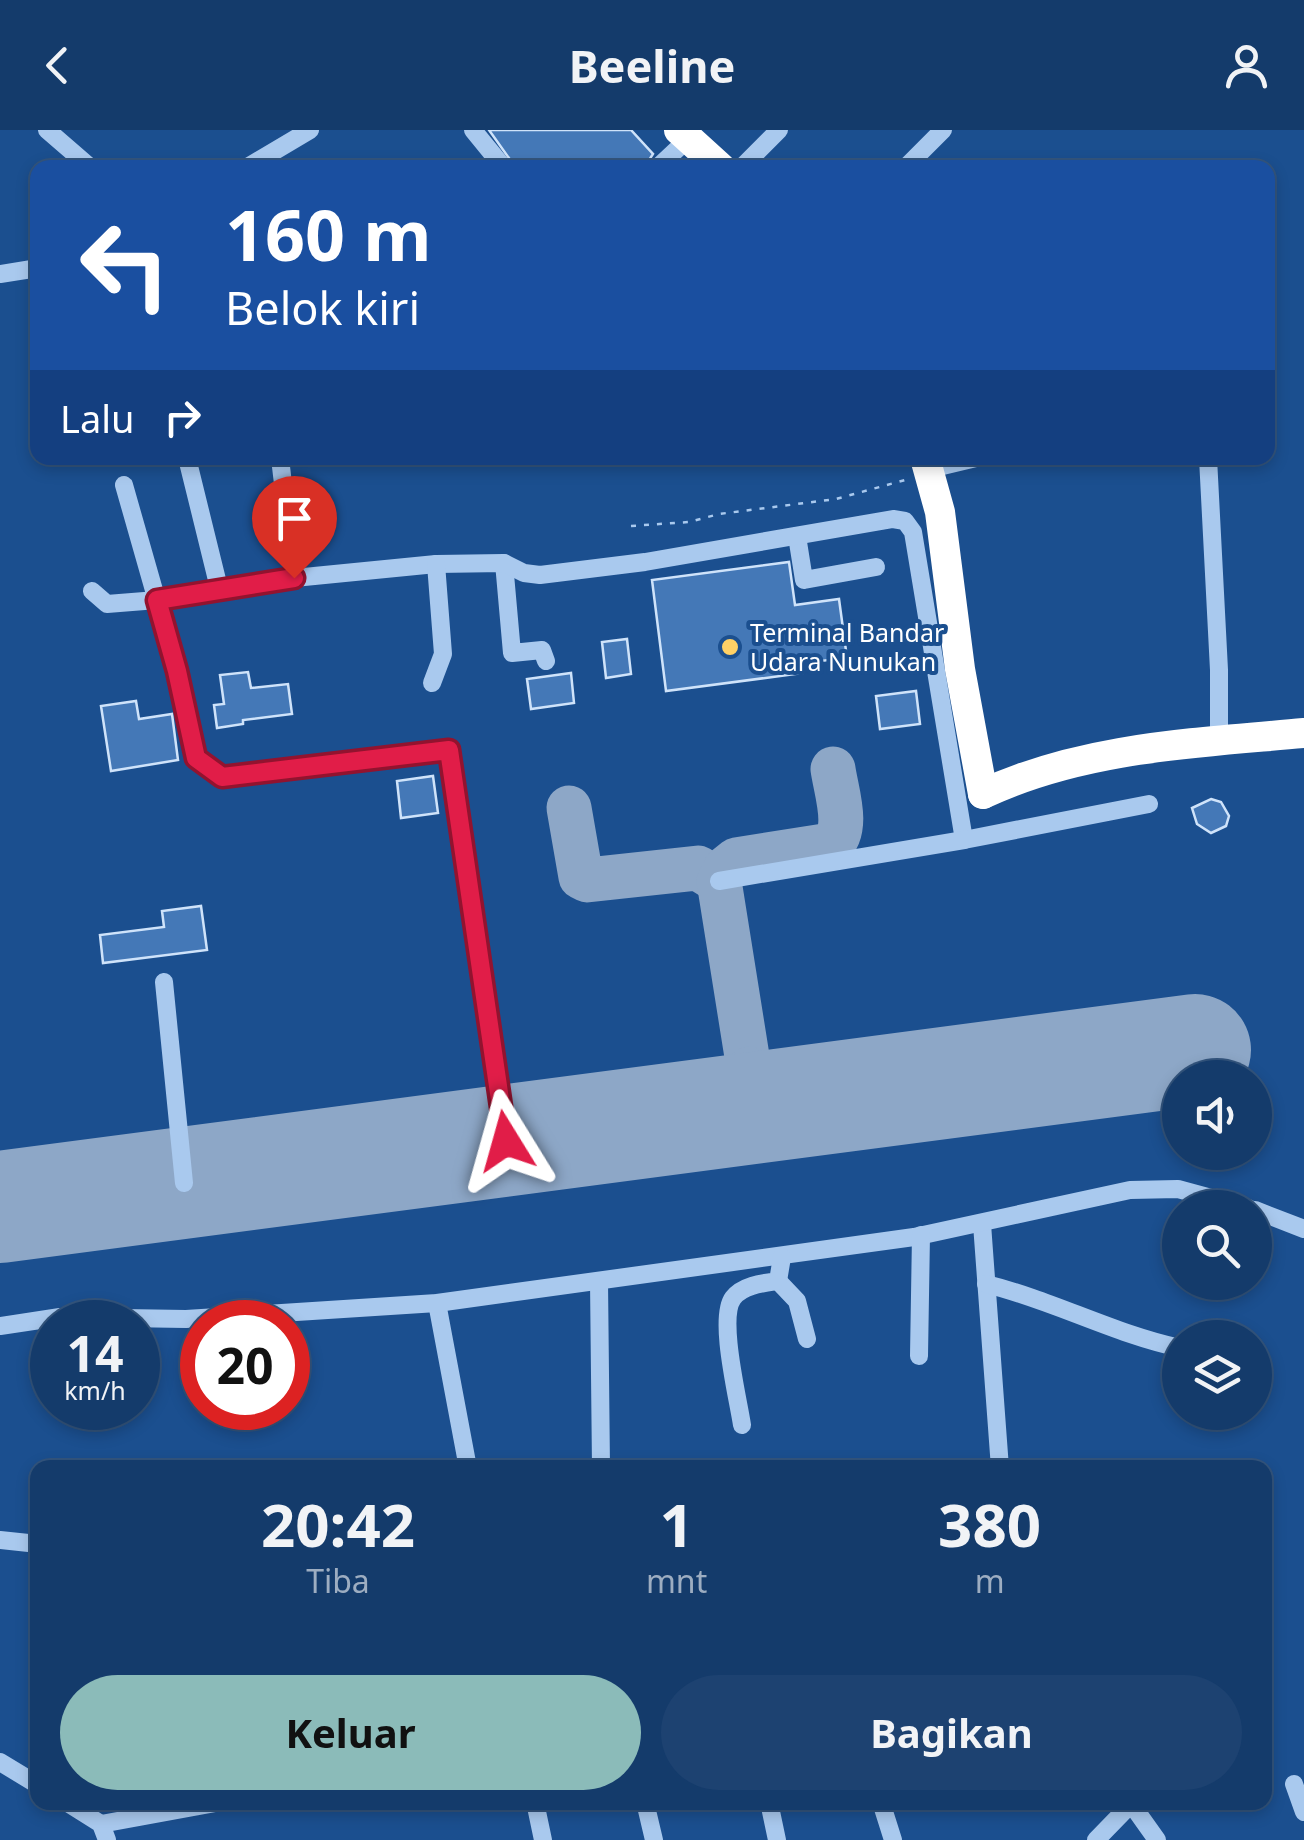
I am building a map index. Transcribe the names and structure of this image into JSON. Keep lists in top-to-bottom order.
{
  "places": ["Terminal Bandar Udara Nunukan"],
  "page": {
    "header": "Beeline",
    "turn": ["160 m", "Belok kiri"],
    "then": "Lalu",
    "speed": "14 km/h",
    "limit": "20",
    "eta": [
      "20:42",
      "Tiba",
      "1",
      "mnt",
      "380",
      "m"
    ],
    "buttons": ["Keluar", "Bagikan"]
  }
}
